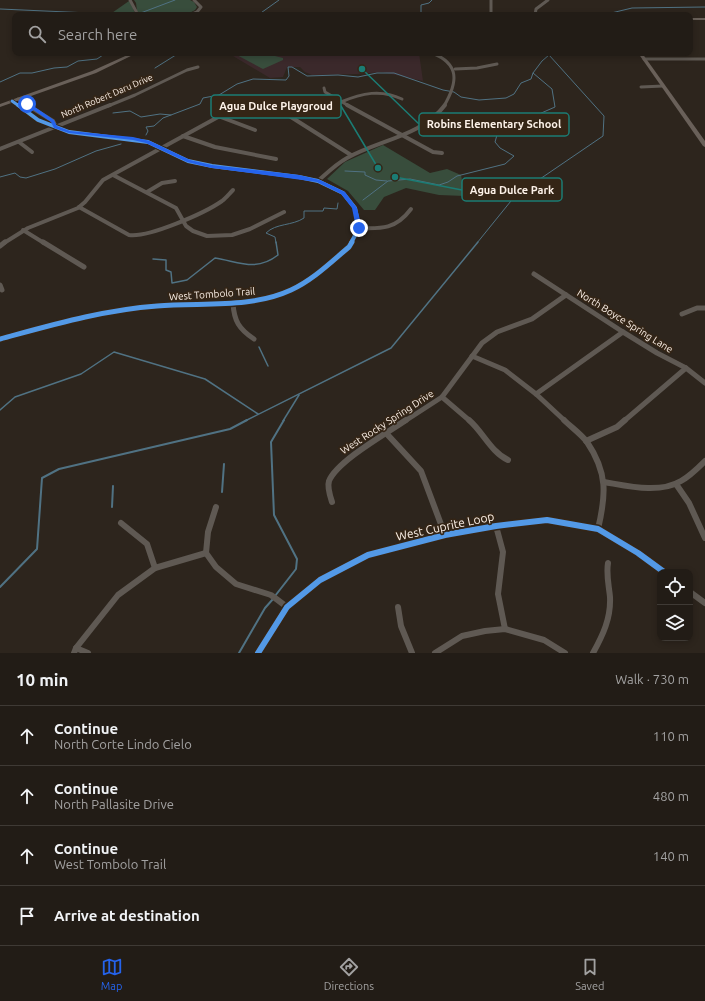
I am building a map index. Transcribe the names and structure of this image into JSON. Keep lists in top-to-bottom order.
{
  "streets": {
    "street": [
      "North Robert Daru Drive",
      "West Tombolo Trail",
      "North Boyce Spring Lane",
      "West Rocky Spring Drive",
      "West Cuprite Loop"
    ]
  },
  "crossings": [
    ["North Boyce Spring Lane", "West Rocky Spring Drive"]
  ],
  "places": ["Robins Elementary School", "Agua Dulce Playgroud", "Agua Dulce Park"],
  "page": {
    "search": "Search here",
    "heading": ["10 min", "Walk · 730 m"],
    "list": [
      ["Continue", "North Corte Lindo Cielo", "110 m"],
      ["Continue", "North Pallasite Drive", "480 m"],
      ["Continue", "West Tombolo Trail", "140 m"],
      "Arrive at destination"
    ],
    "nav": ["Map", "Directions", "Saved"]
  }
}
